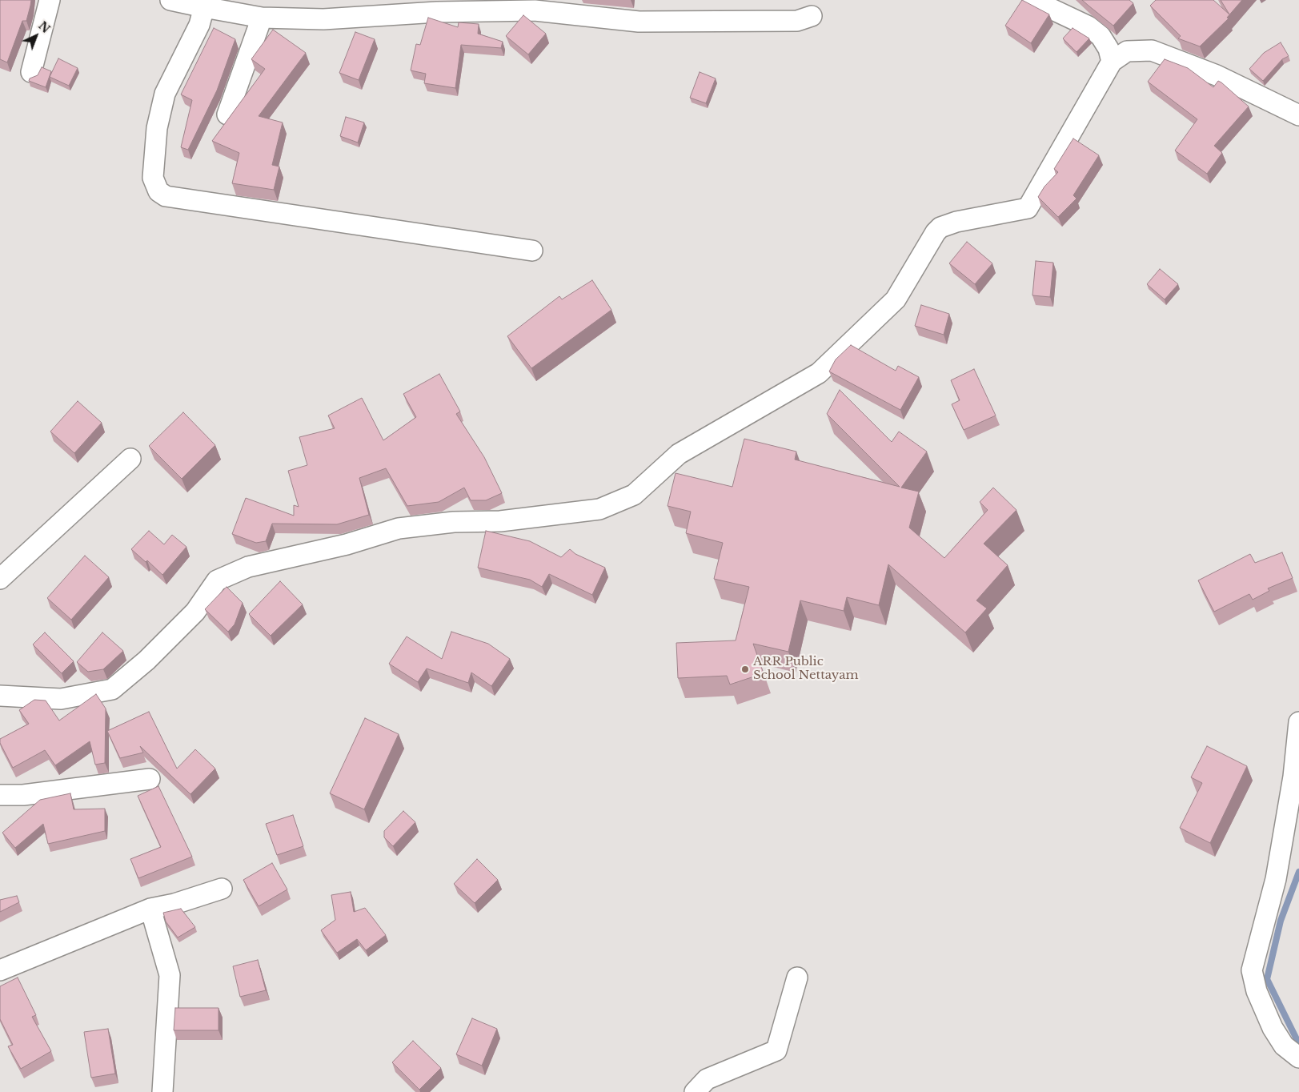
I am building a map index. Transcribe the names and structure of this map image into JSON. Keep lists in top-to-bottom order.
{
  "places": ["ARR Public School Nettayam"],
  "north": "top right"
}
